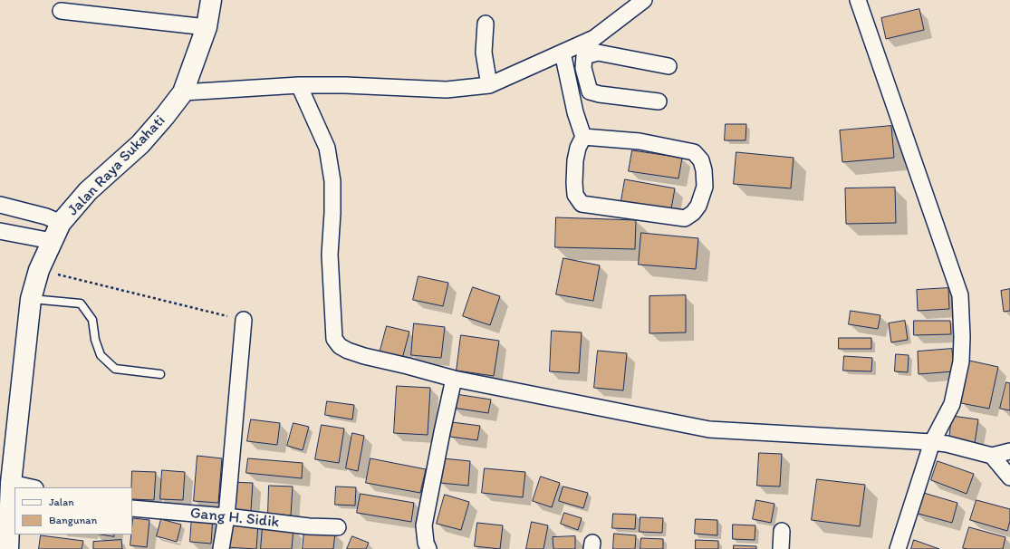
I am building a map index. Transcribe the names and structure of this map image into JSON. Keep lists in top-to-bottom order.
{
  "streets": {
    "main road": ["Jalan Raya Sukahati"],
    "street": ["Gang H. Sidik"]
  },
  "legend": ["Jalan", "Bangunan"]
}
